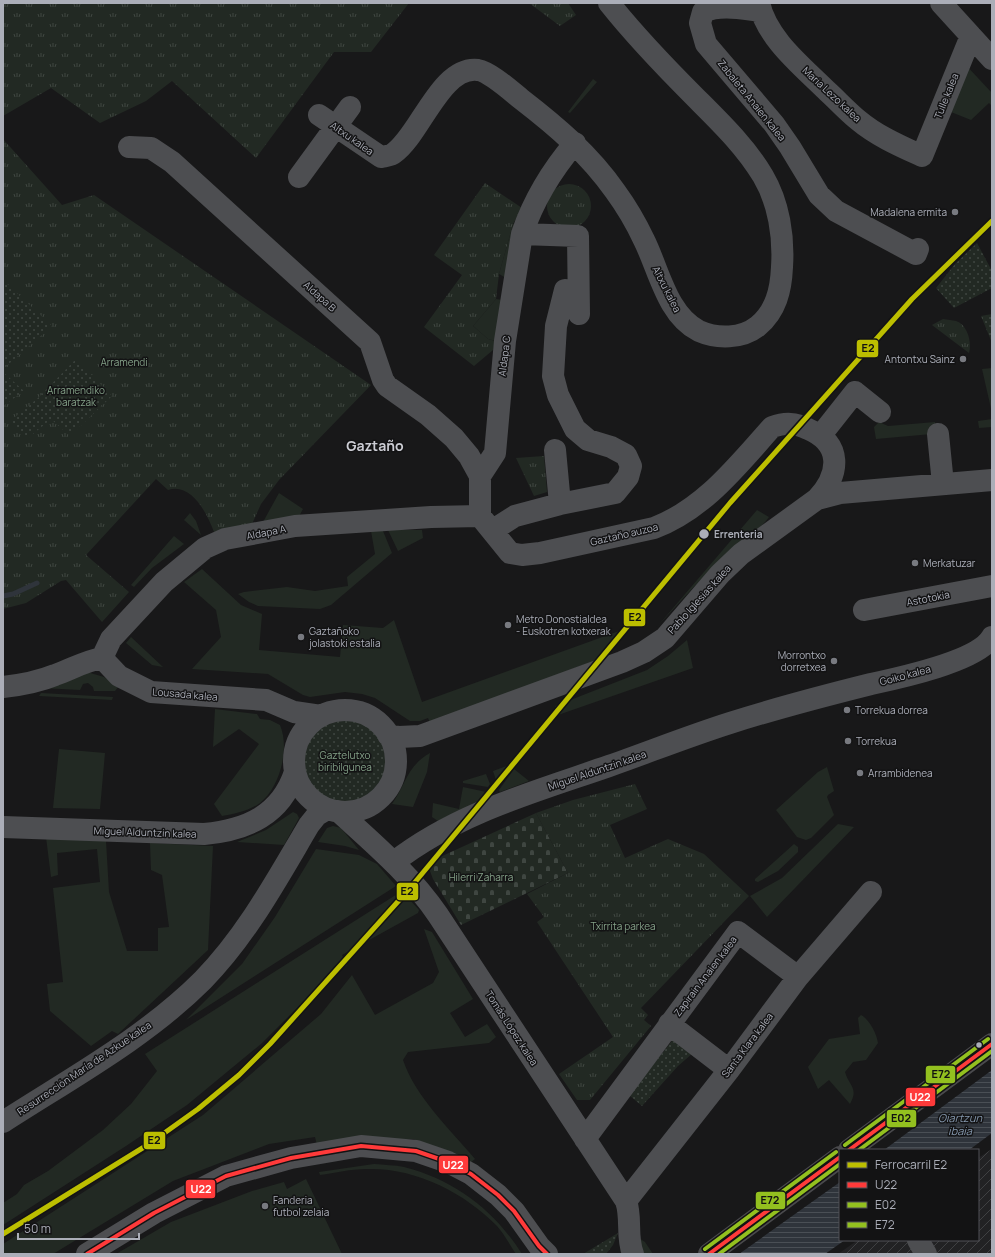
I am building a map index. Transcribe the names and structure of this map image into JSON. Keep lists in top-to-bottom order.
{
  "streets": {
    "street": [
      "Maria Lezo kalea",
      "Tulle kalea",
      "Zabaleta Anaien kalea",
      "Altxu kalea",
      "Aldapa B",
      "Aldapa C",
      "Aldapa A",
      "Gaztaño auzoa",
      "Astotokia",
      "Pablo Iglesias kalea",
      "Goiko kalea",
      "Lousada kalea",
      "Miguel Alduntzin kalea",
      "Zapirain Anaien kalea",
      "Tomás López kalea",
      "Santa Klara kalea",
      "Resurrección María de Azkue kalea"
    ]
  },
  "crossings": [
    ["Maria Lezo kalea", "Tulle kalea"],
    ["Maria Lezo kalea", "Zabaleta Anaien kalea"],
    ["Altxu kalea", "Aldapa C"],
    ["Aldapa B", "Aldapa C"],
    ["Aldapa A", "Gaztaño auzoa"],
    ["Aldapa A", "Lousada kalea"],
    ["Gaztaño auzoa", "Pablo Iglesias kalea"],
    ["Pablo Iglesias kalea", "Lousada kalea"],
    ["Pablo Iglesias kalea", "Miguel Alduntzin kalea"],
    ["Pablo Iglesias kalea", "Tomás López kalea"],
    ["Pablo Iglesias kalea", "Resurrección María de Azkue kalea"],
    ["Goiko kalea", "Miguel Alduntzin kalea"],
    ["Lousada kalea", "Miguel Alduntzin kalea"],
    ["Lousada kalea", "Tomás López kalea"],
    ["Lousada kalea", "Resurrección María de Azkue kalea"],
    ["Miguel Alduntzin kalea", "Tomás López kalea"],
    ["Miguel Alduntzin kalea", "Resurrección María de Azkue kalea"],
    ["Zapirain Anaien kalea", "Tomás López kalea"],
    ["Zapirain Anaien kalea", "Santa Klara kalea"],
    ["Tomás López kalea", "Santa Klara kalea"],
    ["Tomás López kalea", "Resurrección María de Azkue kalea"]
  ],
  "districts": ["Gaztaño"],
  "water": ["Oiartzun ibaia"],
  "parks": [
    "Arramendi",
    "Arramendiko baratzak",
    "Gaztelutxo biribilgunea",
    "Hilerri Zaharra",
    "Txirrita parkea"
  ],
  "places": [
    "Madalena ermita",
    "Antontxu Sainz",
    "Errenteria",
    "Merkatuzar",
    "Metro Donostialdea - Euskotren kotxerak",
    "Gaztañoko jolastoki estalia",
    "Morrontxo dorretxea",
    "Torrekua dorrea",
    "Torrekua",
    "Arrambidenea",
    "Fanderia futbol zelaia"
  ],
  "lines": [
    "rail line E2",
    "transit line E72",
    "transit line U22",
    "transit line E02"
  ],
  "legend": [
    "Ferrocarril E2",
    "U22",
    "E02",
    "E72"
  ],
  "scale_bar": "50 m"
}
